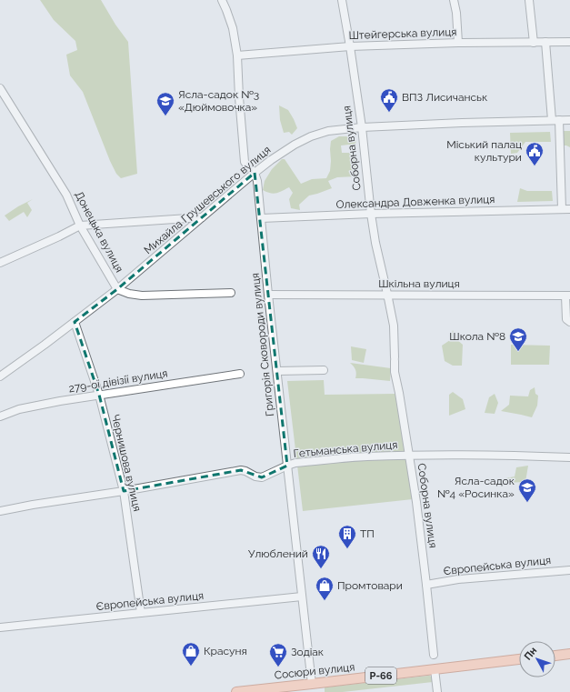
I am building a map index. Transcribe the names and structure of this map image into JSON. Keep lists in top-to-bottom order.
{
  "streets": {
    "main road": ["Сосюри вулиця", "Р-66"],
    "street": [
      "Штейгерська вулиця",
      "Соборна вулиця",
      "Михайла Грушевського вулиця",
      "Олександра Довженка вулиця",
      "Донецька вулиця",
      "Шкільна вулиця",
      "Григорія Сковороди вулиця",
      "279-ої дівізії вулиця",
      "Гетьманська вулиця",
      "Чернишова вулиця",
      "Європейська вулиця"
    ]
  },
  "crossings": [
    ["Штейгерська вулиця", "Соборна вулиця"],
    ["Штейгерська вулиця", "Григорія Сковороди вулиця"],
    ["Соборна вулиця", "Михайла Грушевського вулиця"],
    ["Соборна вулиця", "Олександра Довженка вулиця"],
    ["Соборна вулиця", "Шкільна вулиця"],
    ["Соборна вулиця", "Гетьманська вулиця"],
    ["Соборна вулиця", "Європейська вулиця"],
    ["Михайла Грушевського вулиця", "Донецька вулиця"],
    ["Михайла Грушевського вулиця", "Григорія Сковороди вулиця"],
    ["Михайла Грушевського вулиця", "Чернишова вулиця"],
    ["Олександра Довженка вулиця", "Григорія Сковороди вулиця"],
    ["Шкільна вулиця", "Григорія Сковороди вулиця"],
    ["Григорія Сковороди вулиця", "Гетьманська вулиця"],
    ["Григорія Сковороди вулиця", "Європейська вулиця"],
    ["Григорія Сковороди вулиця", "Сосюри вулиця"],
    ["279-ої дівізії вулиця", "Чернишова вулиця"],
    ["Гетьманська вулиця", "Чернишова вулиця"],
    ["Чернишова вулиця", "Європейська вулиця"]
  ],
  "places": {
    "public building": ["ВПЗ Лисичанськ", "Міський палац культури"],
    "school or university": ["Ясла-садок №3 «Дюймовочка»", "Школа №8", "Ясла-садок №4 «Росинка»"],
    "building": ["ТП"],
    "restaurant": ["Улюблений"],
    "shop": ["Промтовари", "Красуня"],
    "supermarket": ["Зодіак"]
  },
  "north": "top left"
}
